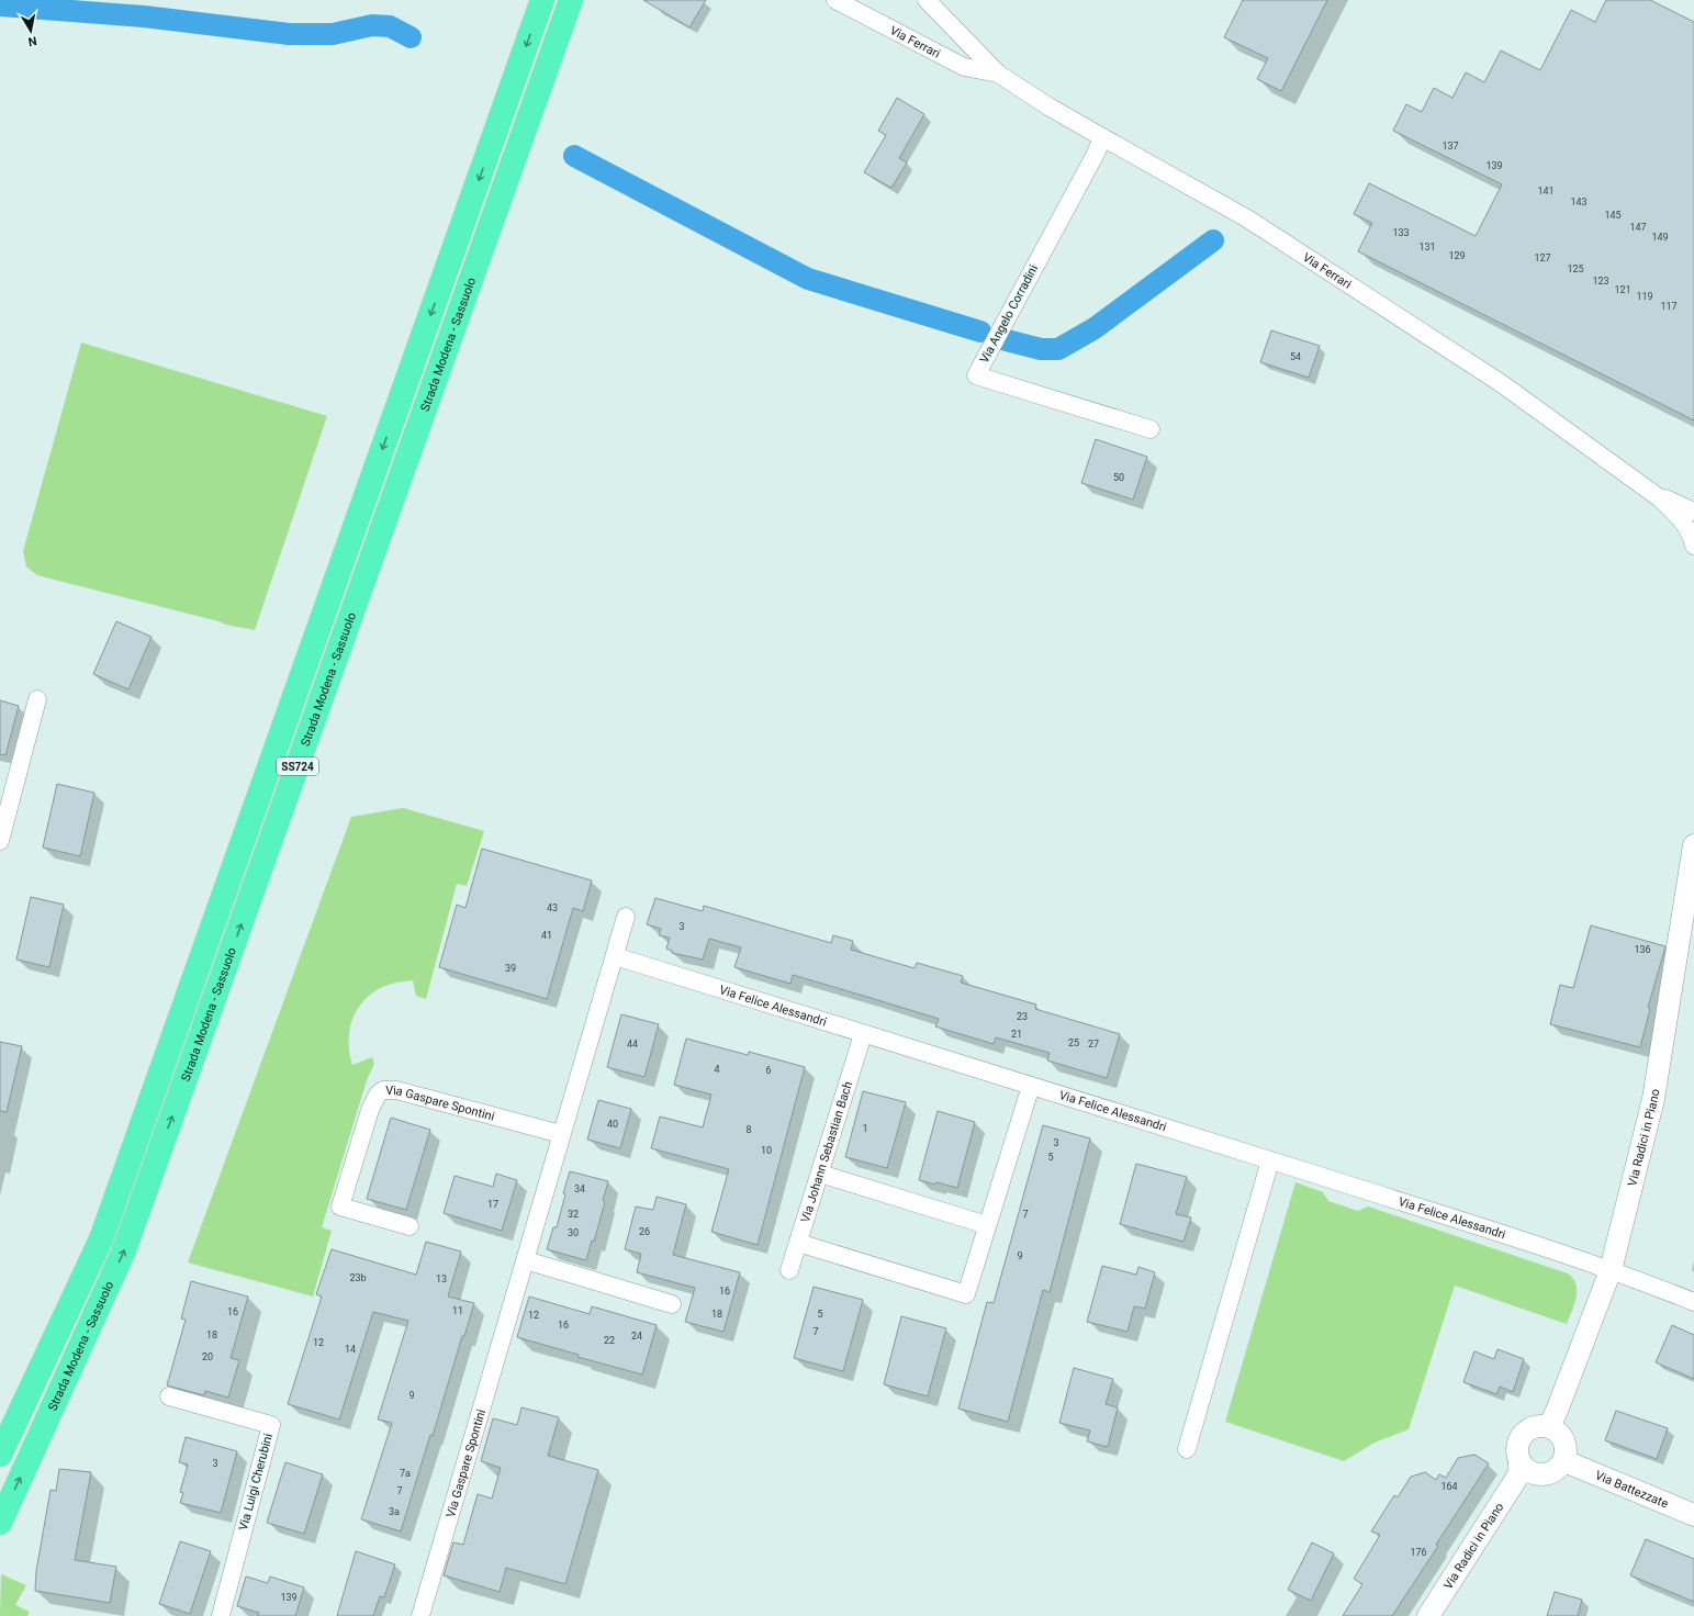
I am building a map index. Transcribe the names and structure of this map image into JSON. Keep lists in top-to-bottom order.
{
  "streets": {
    "highway": ["Strada Modena - Sassuolo", "SS724"],
    "street": [
      "Via Ferrari",
      "Via Angelo Corradini",
      "Via Felice Alessandri",
      "Via Gaspare Spontini",
      "Via Radici in Piano",
      "Via Johann Sebastian Bach",
      "Via Luigi Cherubini",
      "Via Battezzate"
    ]
  },
  "crossings": [
    ["Via Ferrari", "Via Angelo Corradini"],
    ["Via Felice Alessandri", "Via Gaspare Spontini"],
    ["Via Felice Alessandri", "Via Radici in Piano"],
    ["Via Felice Alessandri", "Via Johann Sebastian Bach"],
    ["Via Radici in Piano", "Via Battezzate"]
  ],
  "house_numbers": [
    "137",
    "139",
    "141",
    "143",
    "145",
    "147",
    "133",
    "149",
    "131",
    "129",
    "127",
    "125",
    "123",
    "121",
    "119",
    "117",
    "54",
    "50",
    "43",
    "3",
    "41",
    "136",
    "39",
    "23",
    "21",
    "25",
    "44",
    "27",
    "4",
    "6",
    "40",
    "1",
    "8",
    "3",
    "10",
    "5",
    "34",
    "17",
    "32",
    "7",
    "26",
    "30",
    "9",
    "23b",
    "13",
    "16",
    "11",
    "16",
    "18",
    "5",
    "12",
    "16",
    "7",
    "18",
    "24",
    "22",
    "12",
    "14",
    "20",
    "9",
    "3",
    "7a",
    "164",
    "7",
    "3a",
    "176",
    "139"
  ],
  "north": "bottom"
}
